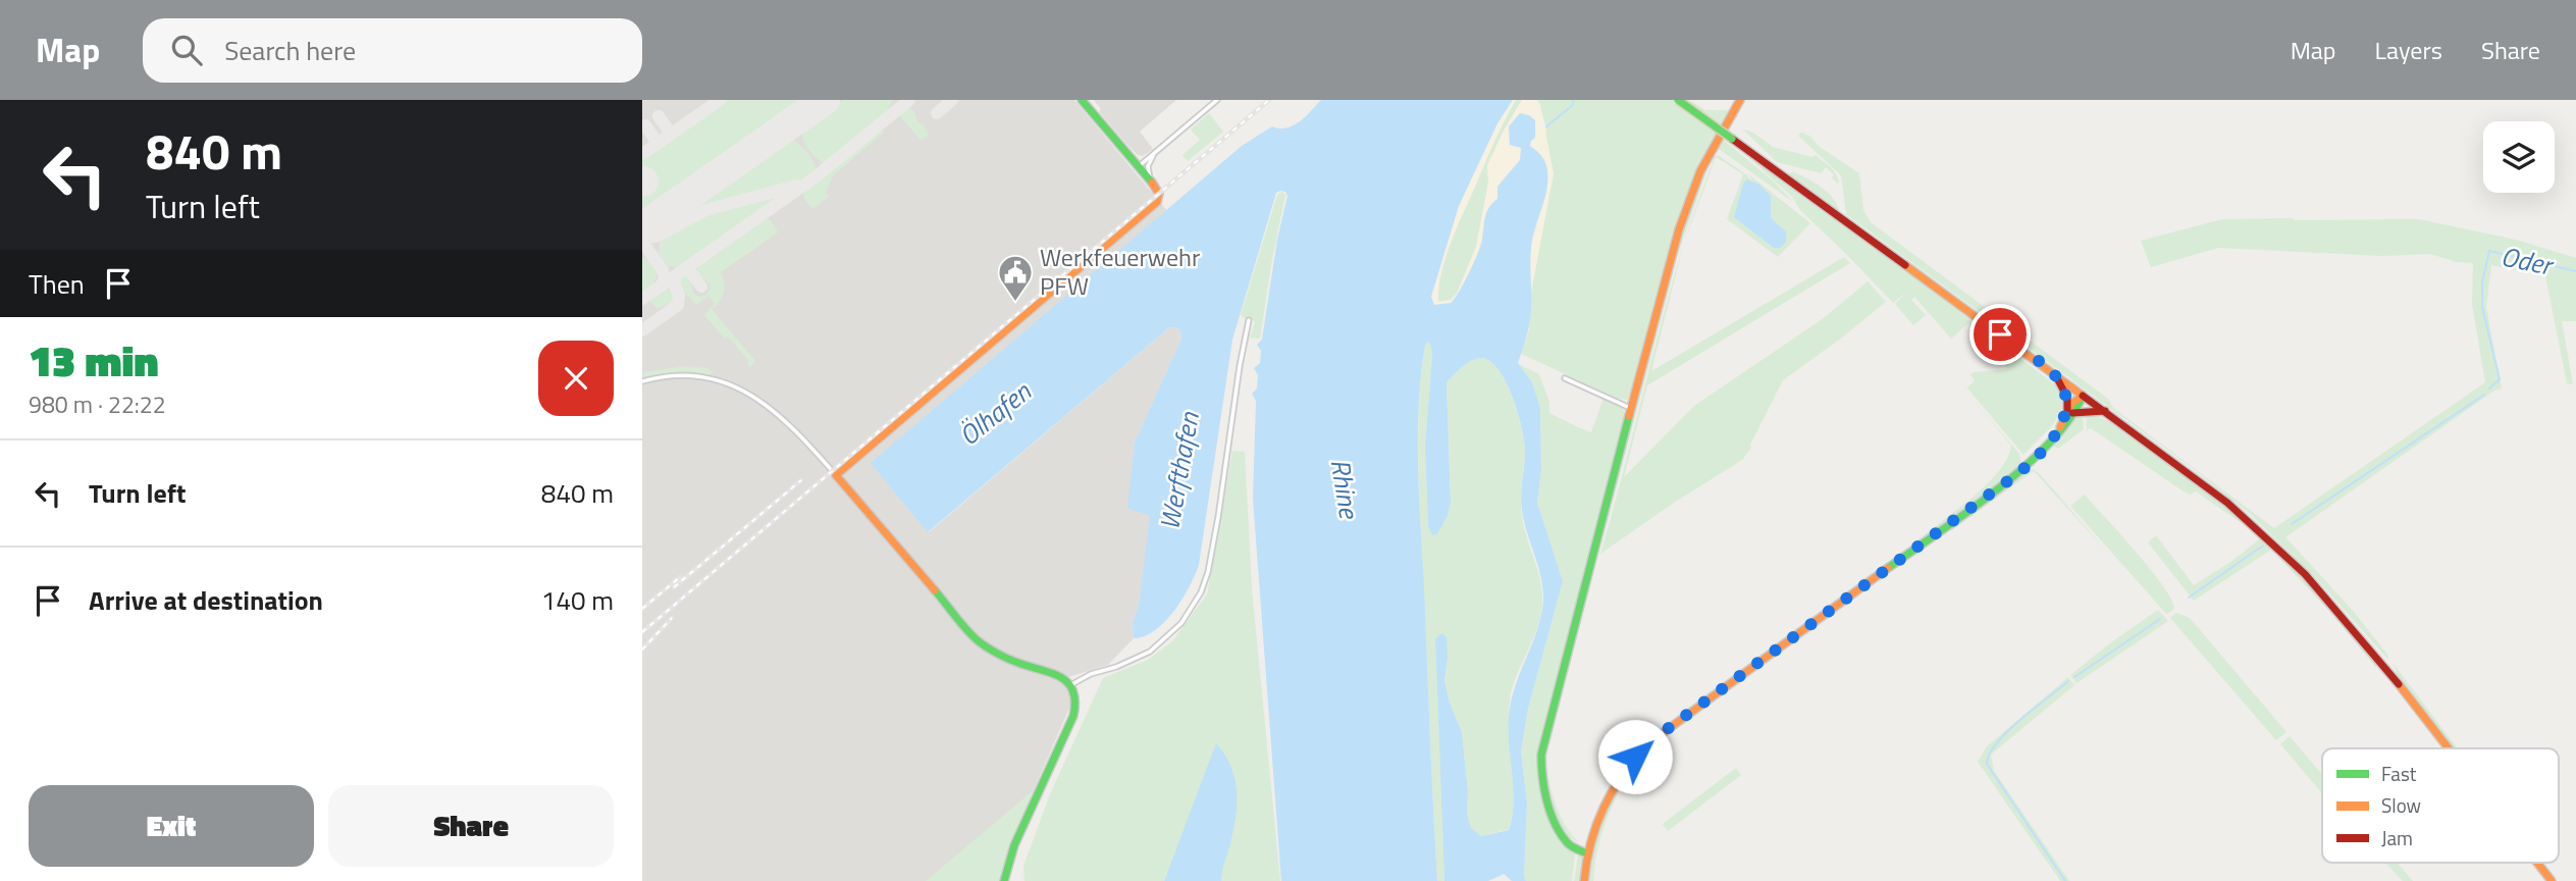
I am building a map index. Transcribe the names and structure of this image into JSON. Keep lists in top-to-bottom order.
{
  "water": [
    "Oder",
    "Ölhafen",
    "Werfthafen",
    "Rhine"
  ],
  "places": {
    "public building": ["Werkfeuerwehr PFW"]
  },
  "legend": ["Fast", "Slow", "Jam"],
  "page": {
    "header": "Map",
    "search": "Search here",
    "nav": ["Map", "Layers", "Share"],
    "turn": ["840 m", "Turn left"],
    "then": "Then",
    "heading": ["13 min", "980 m · 22:22"],
    "list": [
      {
        "name": "Turn left",
        "value": "840 m"
      },
      {
        "name": "Arrive at destination",
        "value": "140 m"
      }
    ],
    "buttons": ["Exit", "Share"]
  }
}
